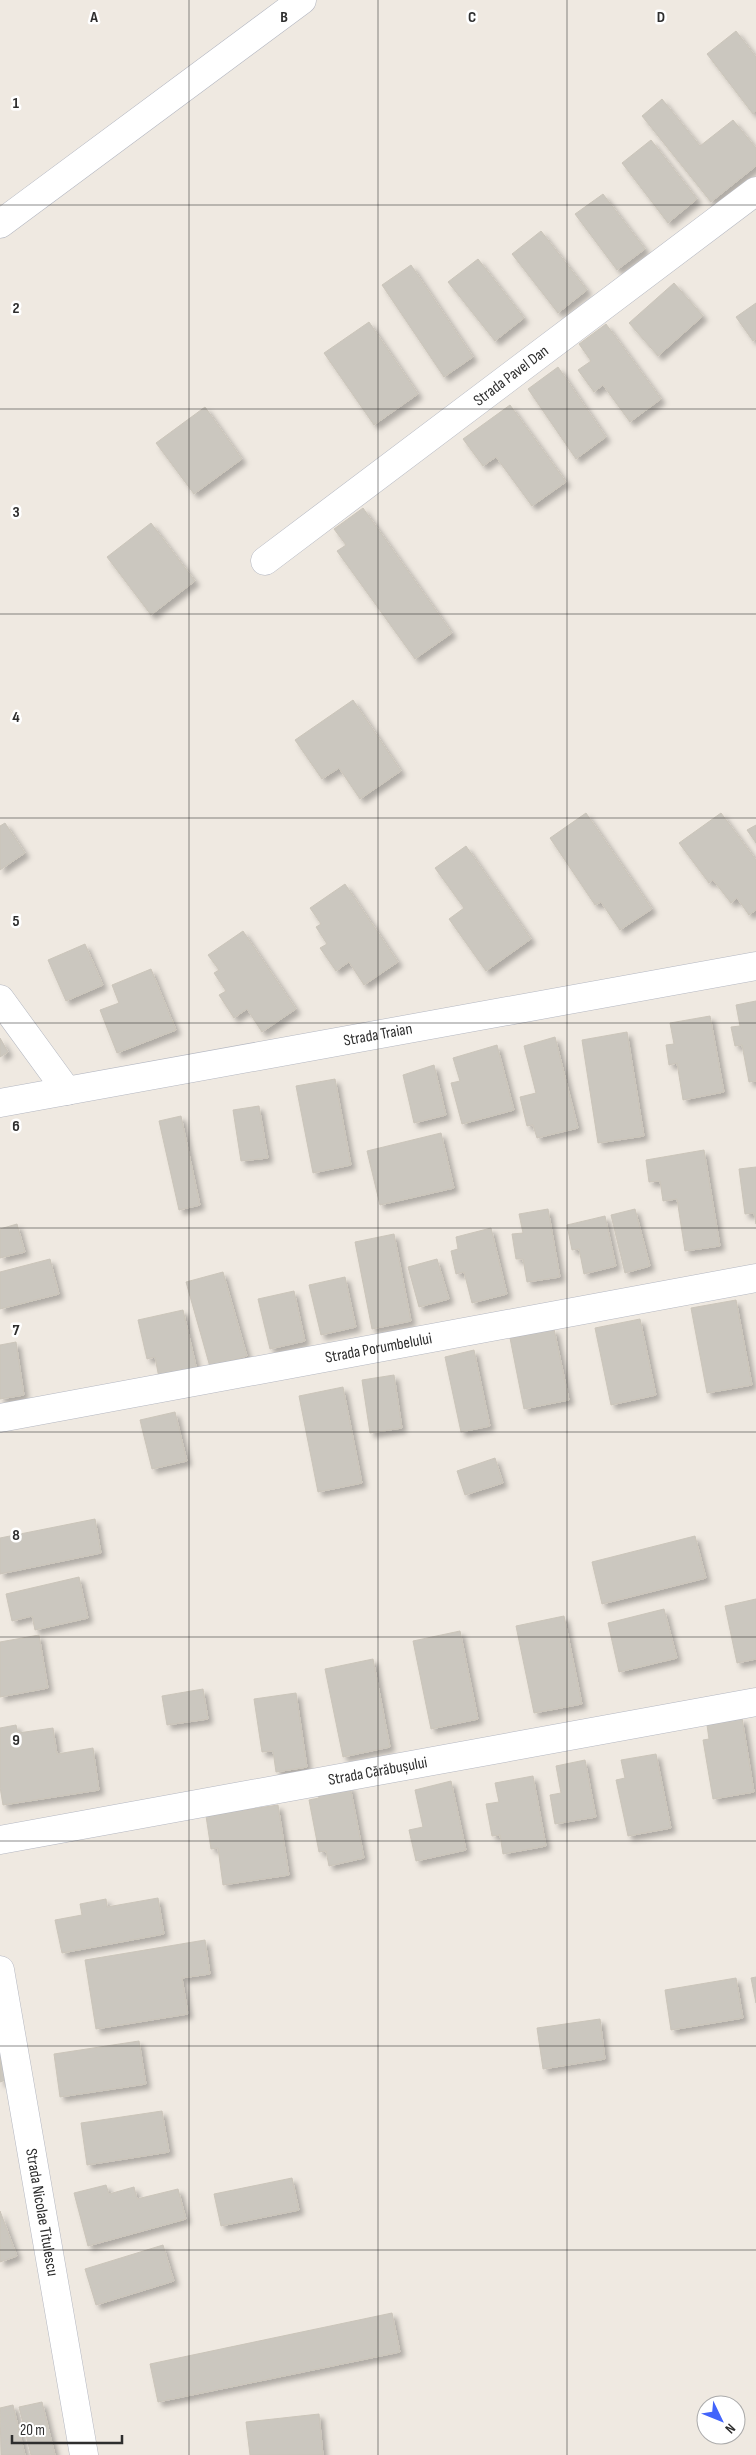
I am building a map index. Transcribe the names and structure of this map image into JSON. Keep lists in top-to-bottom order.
{
  "streets": {
    "street": [
      "Strada Pavel Dan",
      "Strada Traian",
      "Strada Porumbelului",
      "Strada Cărăbușului",
      "Strada Nicolae Titulescu"
    ]
  },
  "scale_bar": "20 m",
  "north": "bottom right",
  "grid": {
    "columns": [
      "A",
      "B",
      "C",
      "D"
    ],
    "rows": [
      "1",
      "2",
      "3",
      "4",
      "5",
      "6",
      "7",
      "8",
      "9"
    ]
  }
}
